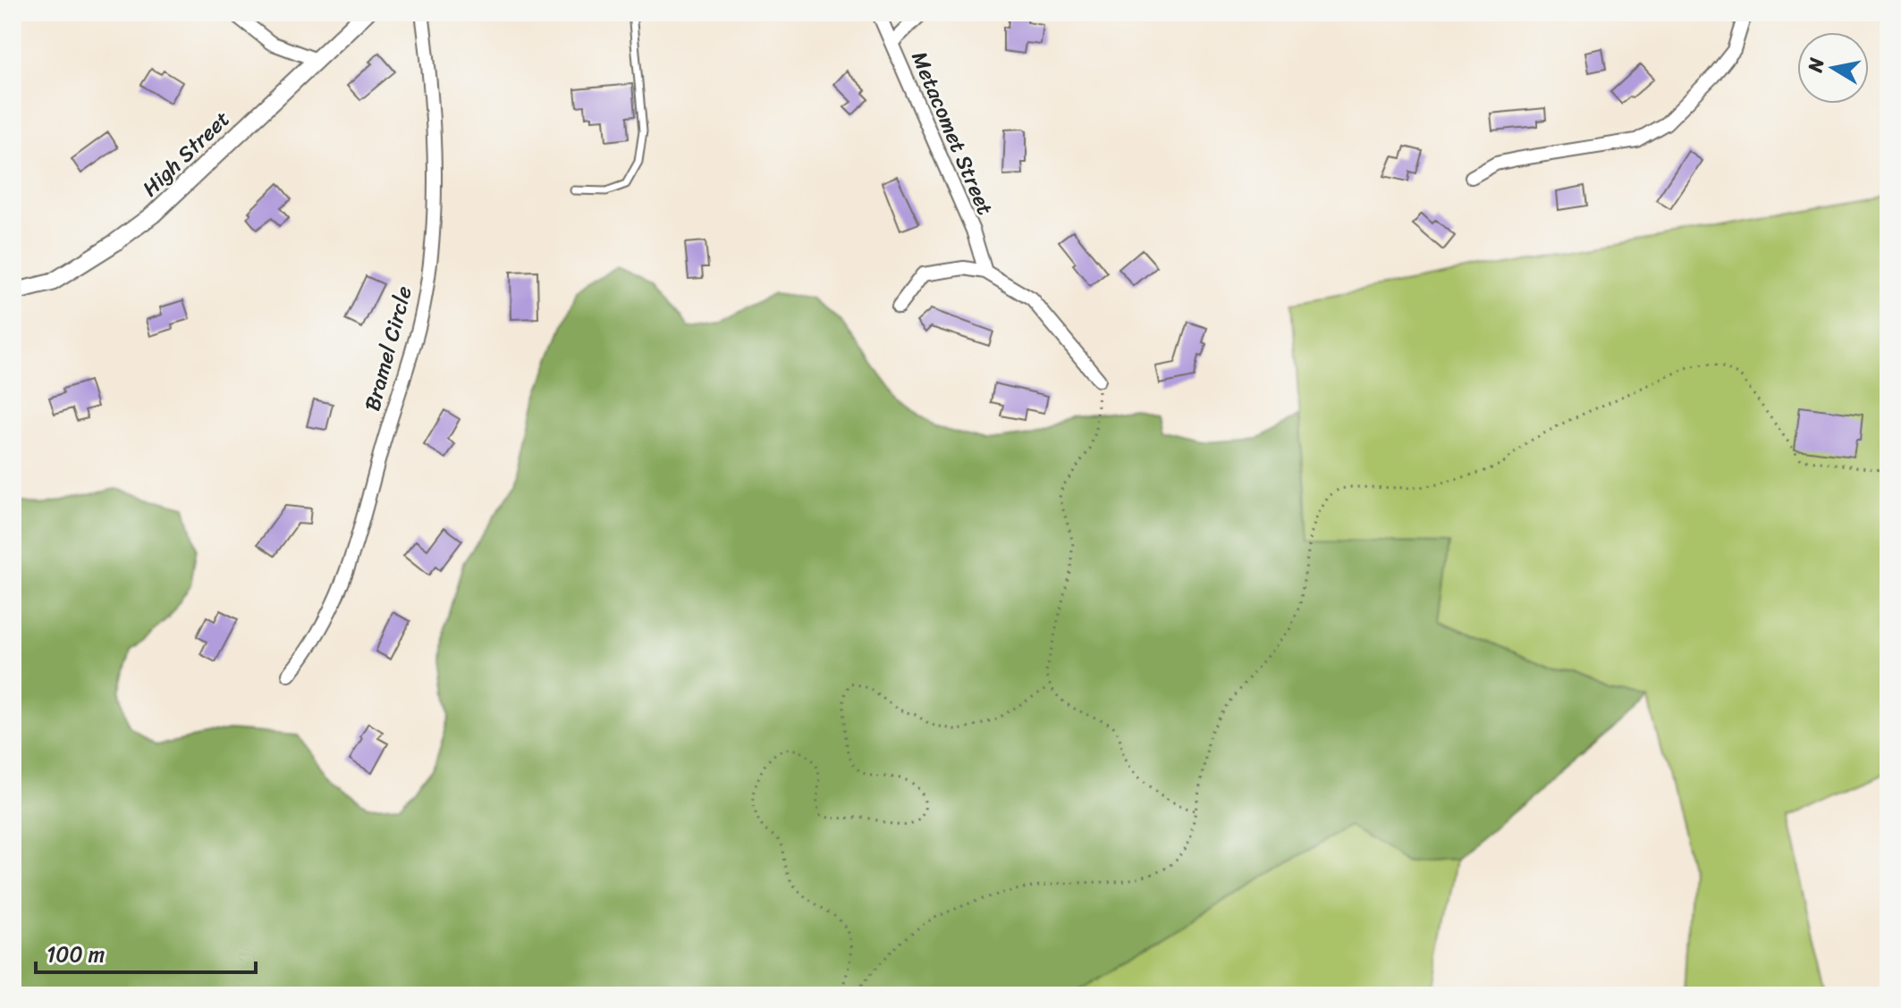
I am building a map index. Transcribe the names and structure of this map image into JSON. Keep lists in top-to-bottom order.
{
  "streets": {
    "street": ["Metacomet Street", "High Street", "Bramel Circle"]
  },
  "scale_bar": "100 m",
  "north": "left"
}
